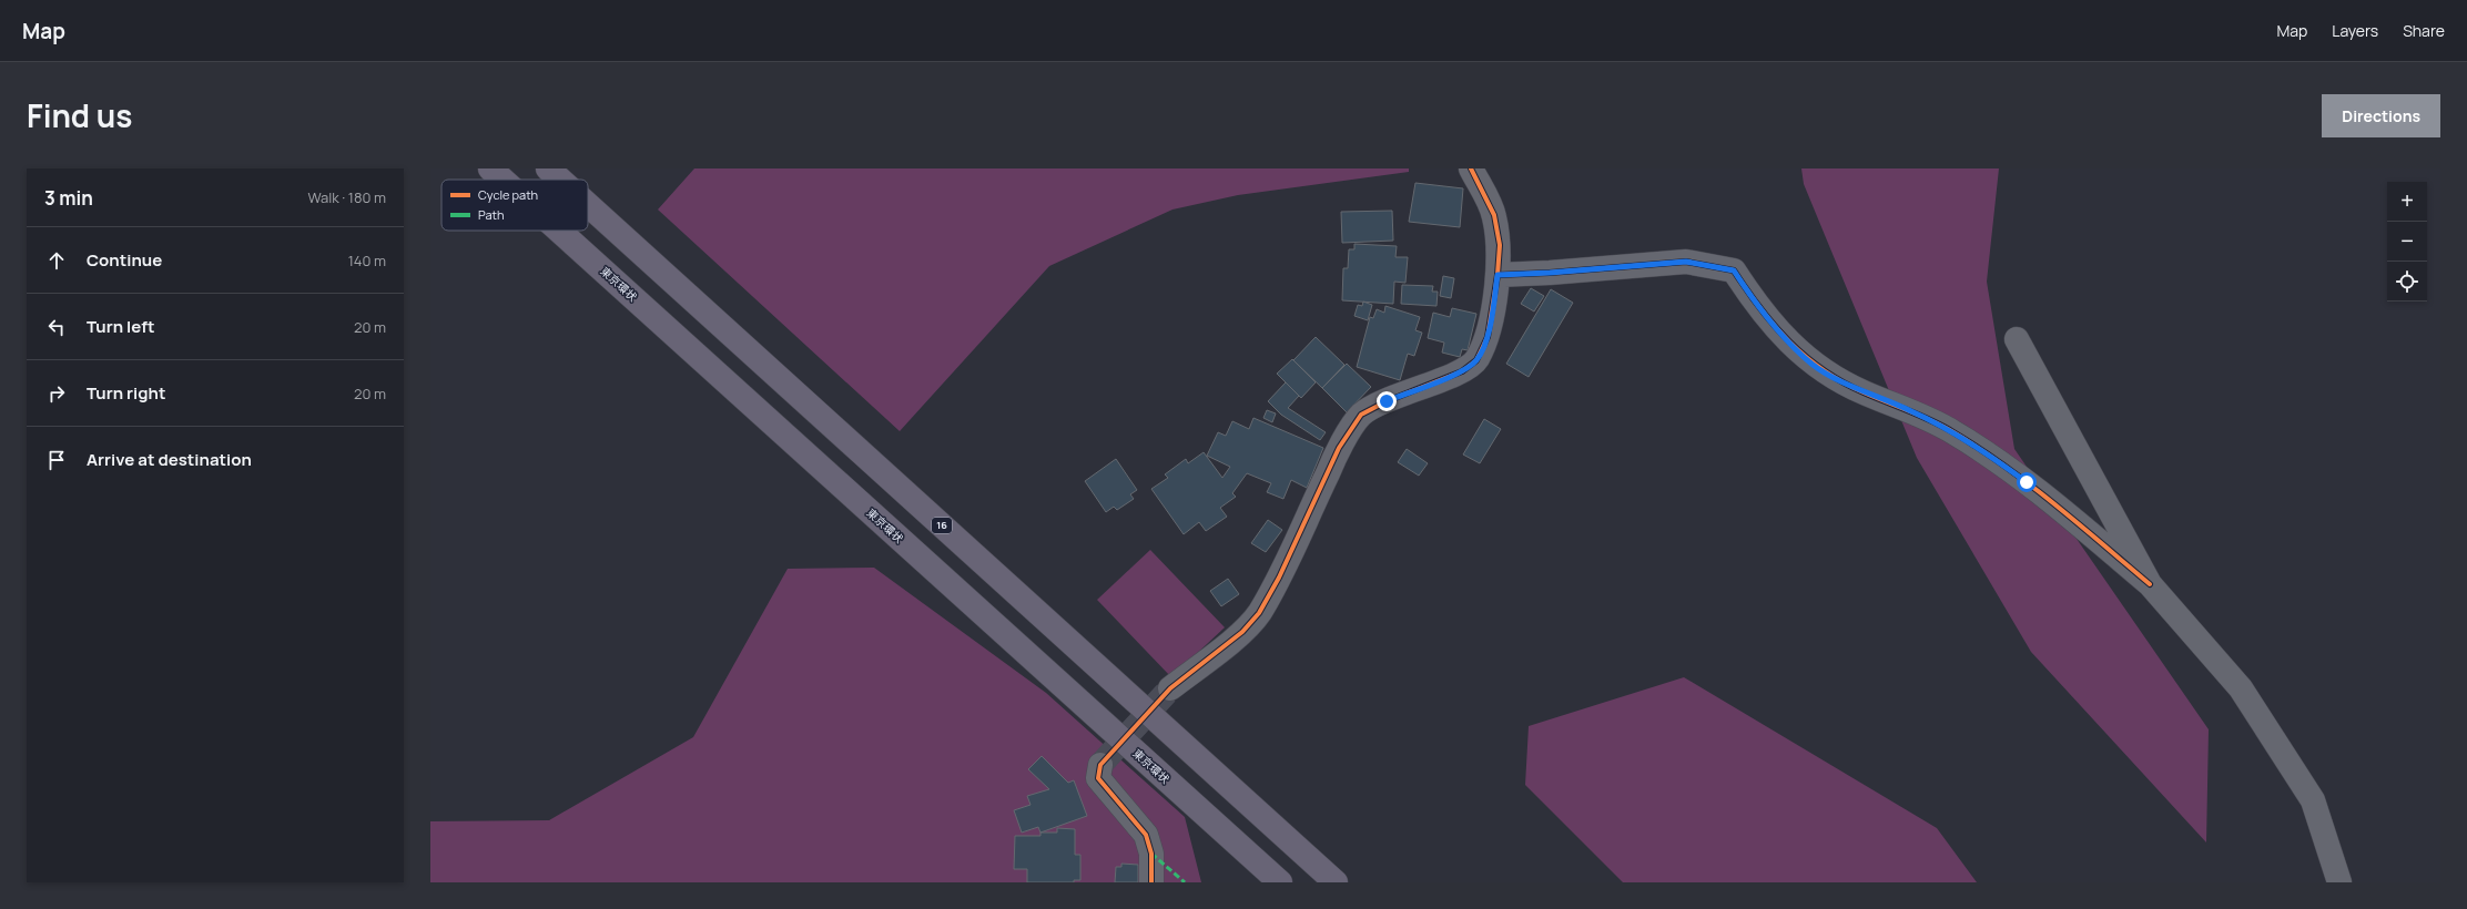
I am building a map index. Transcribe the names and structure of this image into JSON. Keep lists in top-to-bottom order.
{
  "streets": {
    "highway": ["東京環状", "16"]
  },
  "legend": ["Cycle path", "Path"],
  "page": {
    "header": "Map",
    "nav": ["Map", "Layers", "Share"],
    "title": "Find us",
    "buttons": "Directions",
    "heading": ["3 min", "Walk · 180 m"],
    "map_buttons": ["+", "−"],
    "list": [
      ["Continue", "140 m"],
      ["Turn left", "20 m"],
      ["Turn right", "20 m"],
      "Arrive at destination"
    ]
  }
}
